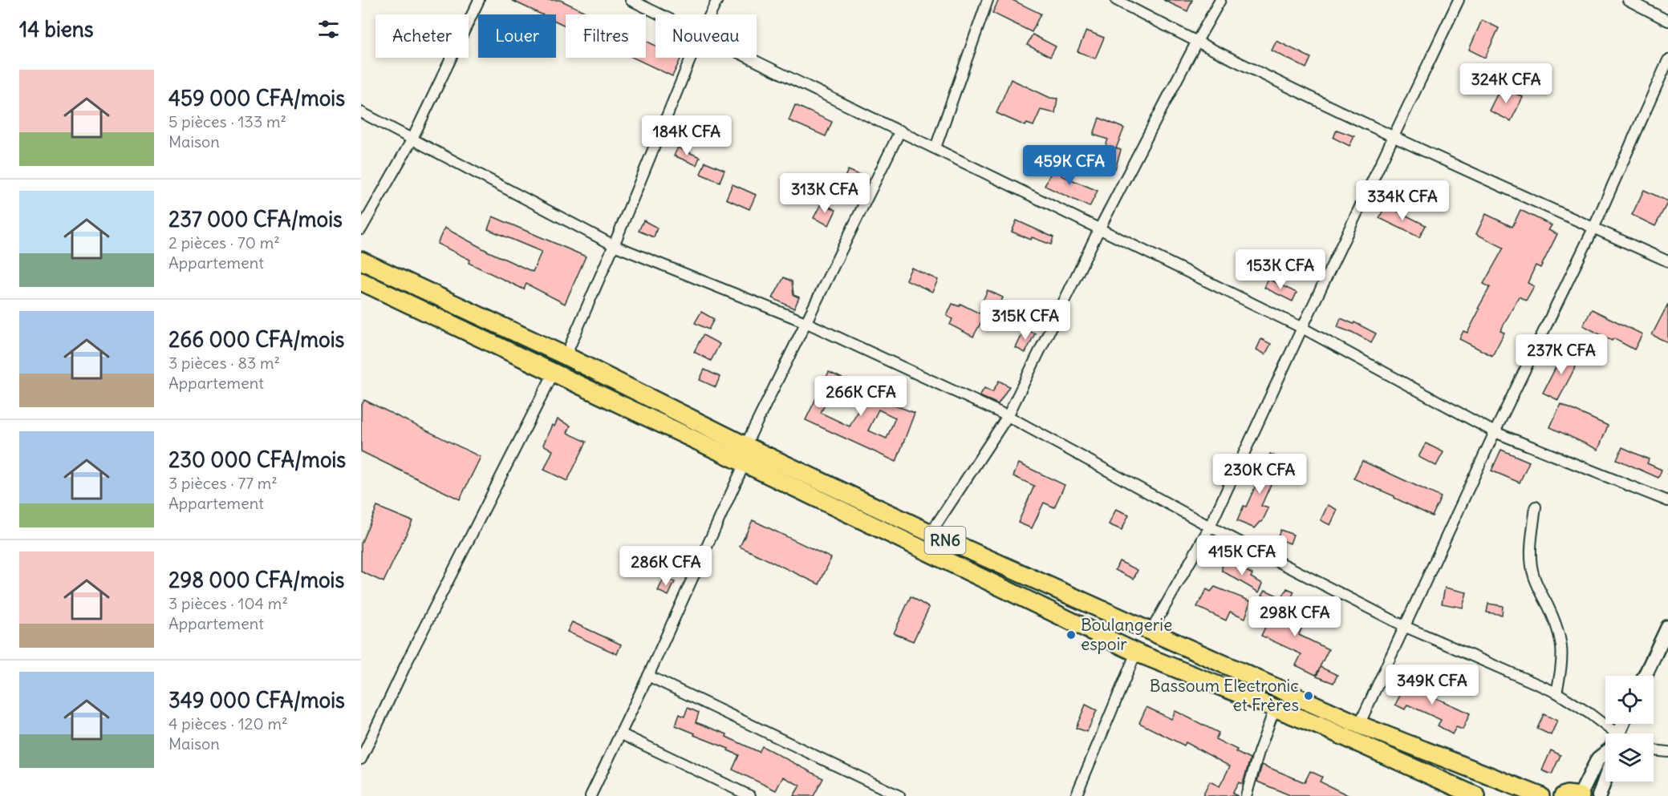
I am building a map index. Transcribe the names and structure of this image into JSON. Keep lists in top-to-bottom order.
{
  "streets": {
    "highway": ["RN6"]
  },
  "places": ["Boulangerie espoir", "Bassoum Electronic et Frères"],
  "page": {
    "heading": "14 biens",
    "chip": [
      "Acheter",
      "Louer",
      "Filtres",
      "Nouveau"
    ],
    "list": [
      {
        "name": "459 000 CFA/mois",
        "note": "5 pièces · 133 m² · Maison"
      },
      {
        "name": "237 000 CFA/mois",
        "note": "2 pièces · 70 m² · Appartement"
      },
      {
        "name": "266 000 CFA/mois",
        "note": "3 pièces · 83 m² · Appartement"
      },
      {
        "name": "230 000 CFA/mois",
        "note": "3 pièces · 77 m² · Appartement"
      },
      {
        "name": "298 000 CFA/mois",
        "note": "3 pièces · 104 m² · Appartement"
      },
      {
        "name": "349 000 CFA/mois",
        "note": "4 pièces · 120 m² · Maison"
      }
    ],
    "price": [
      "324K CFA",
      "184K CFA",
      "459K CFA",
      "313K CFA",
      "334K CFA",
      "153K CFA",
      "315K CFA",
      "237K CFA",
      "266K CFA",
      "230K CFA",
      "415K CFA",
      "286K CFA",
      "298K CFA",
      "349K CFA"
    ]
  }
}
